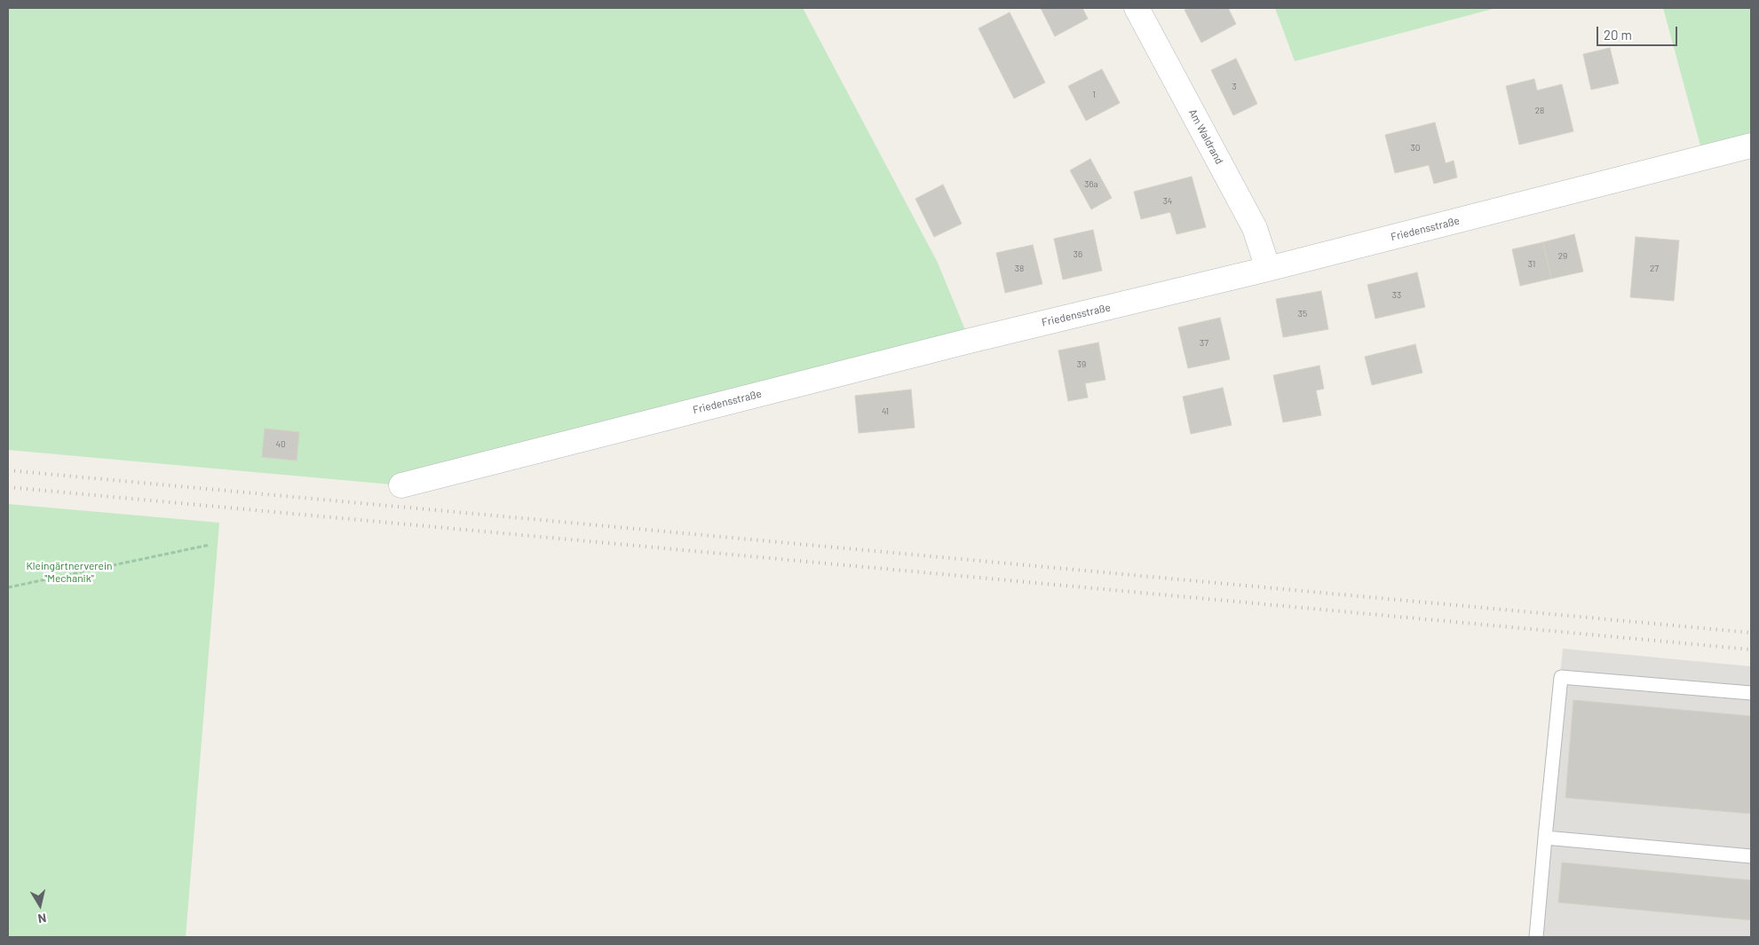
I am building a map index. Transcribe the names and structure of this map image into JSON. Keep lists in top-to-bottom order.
{
  "streets": {
    "street": ["Am Waldrand", "Friedensstraße"]
  },
  "crossings": [
    ["Am Waldrand", "Friedensstraße"]
  ],
  "parks": ["Kleingärtnerverein \"Mechanik\""],
  "house_numbers": [
    "3",
    "1",
    "28",
    "30",
    "36a",
    "34",
    "36",
    "29",
    "31",
    "38",
    "27",
    "33",
    "35",
    "37",
    "39",
    "41",
    "40"
  ],
  "scale_bar": "20 m",
  "north": "bottom"
}
